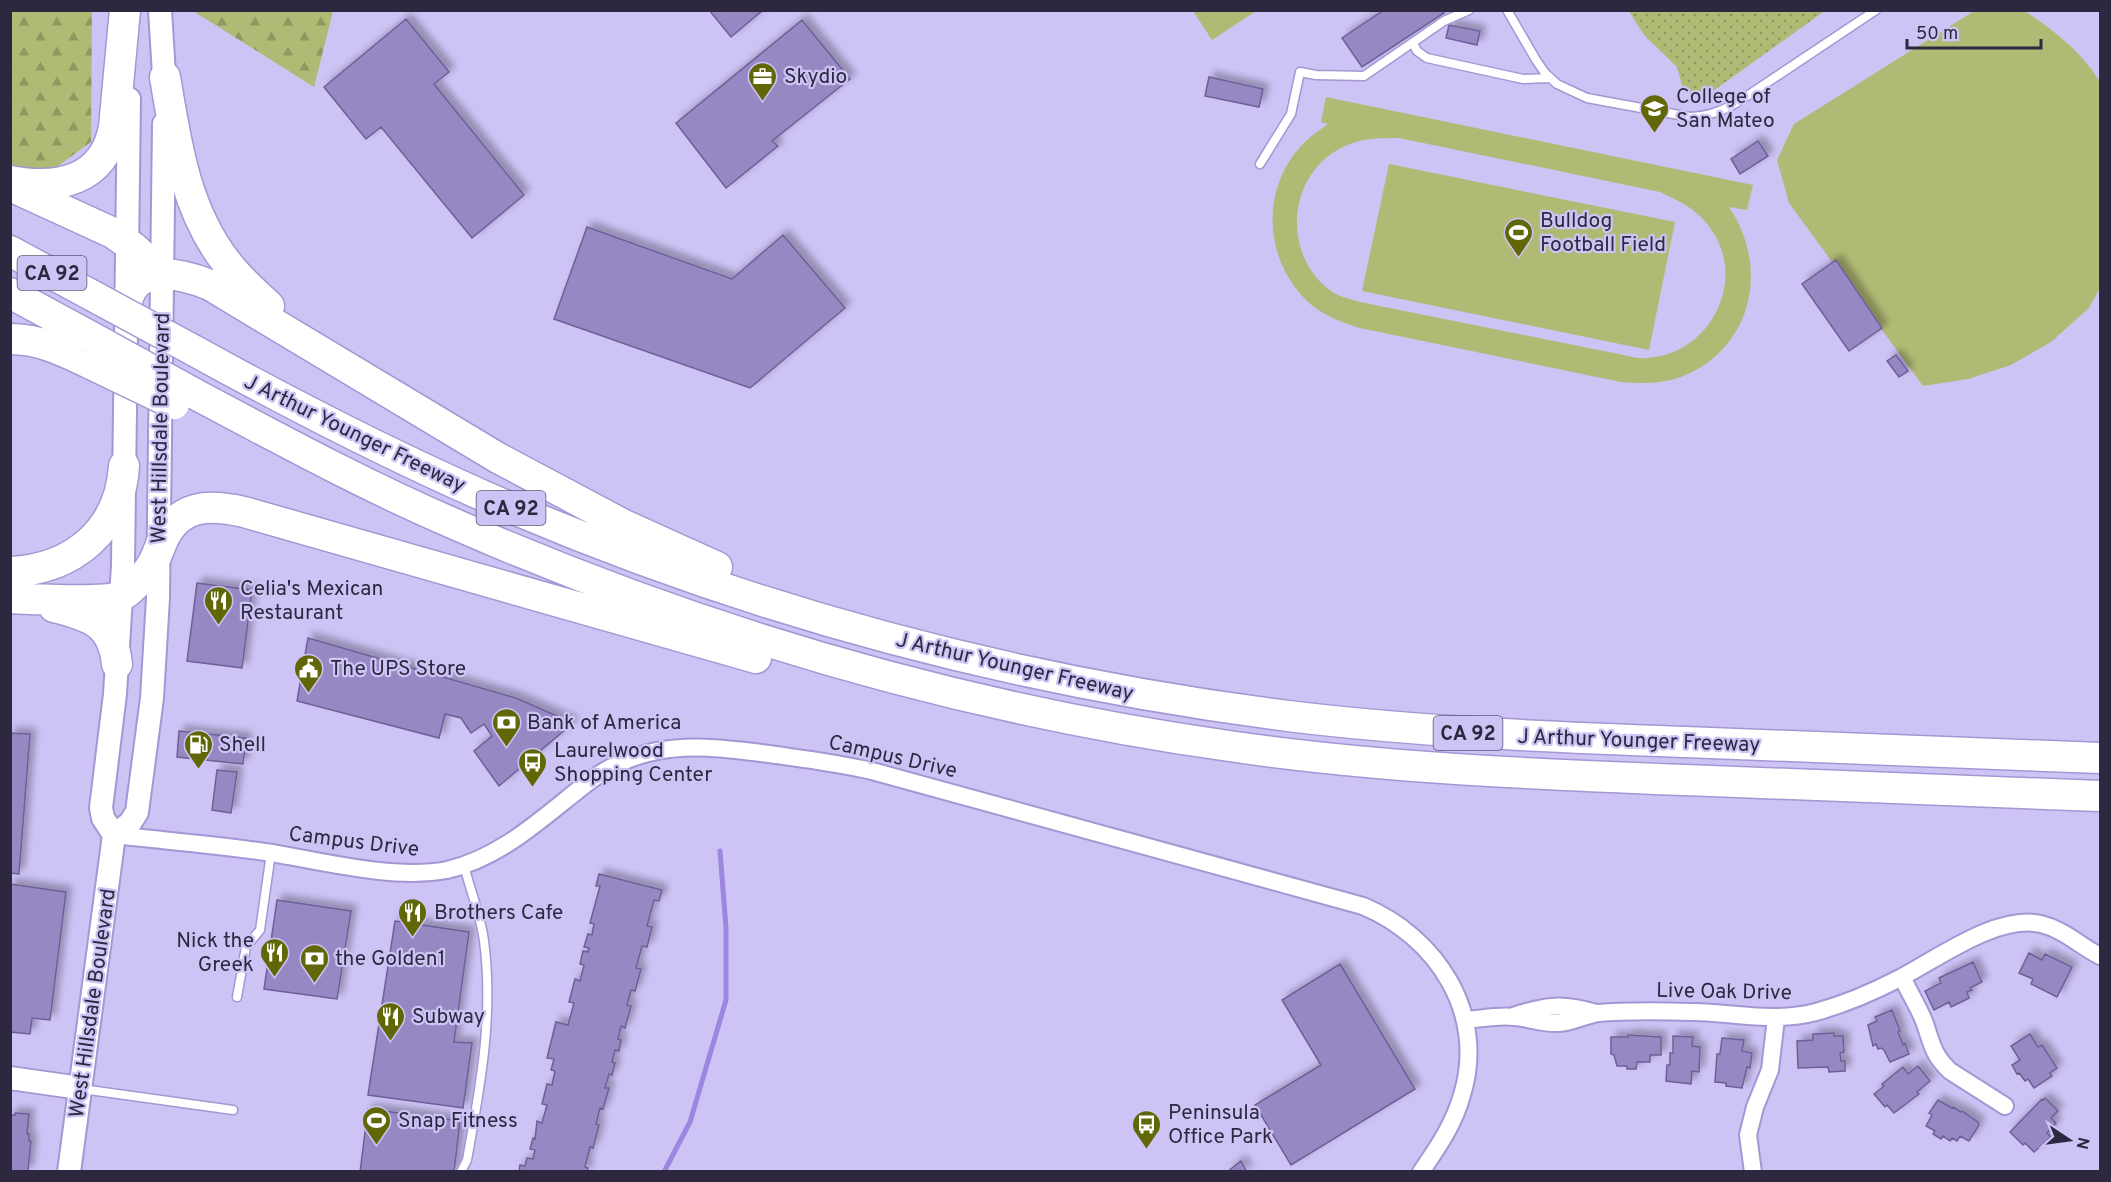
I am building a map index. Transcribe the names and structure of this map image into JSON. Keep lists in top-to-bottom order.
{
  "streets": {
    "highway": ["CA 92", "J Arthur Younger Freeway"],
    "main road": ["West Hillsdale Boulevard"],
    "street": ["Campus Drive", "Live Oak Drive"]
  },
  "crossings": [
    ["West Hillsdale Boulevard", "Campus Drive"],
    ["Campus Drive", "Live Oak Drive"]
  ],
  "places": {
    "office": ["Skydio"],
    "school or university": ["College of San Mateo"],
    "sports": ["Bulldog Football Field", "Snap Fitness"],
    "restaurant": [
      "Celia's Mexican Restaurant",
      "Brothers Cafe",
      "Nick the Greek",
      "Subway"
    ],
    "public building": ["The UPS Store"],
    "bank": ["Bank of America", "the Golden1"],
    "fuel station": ["Shell"],
    "bus stop": ["Laurelwood Shopping Center", "Peninsula Office Park"]
  },
  "scale_bar": "50 m",
  "north": "right"
}
